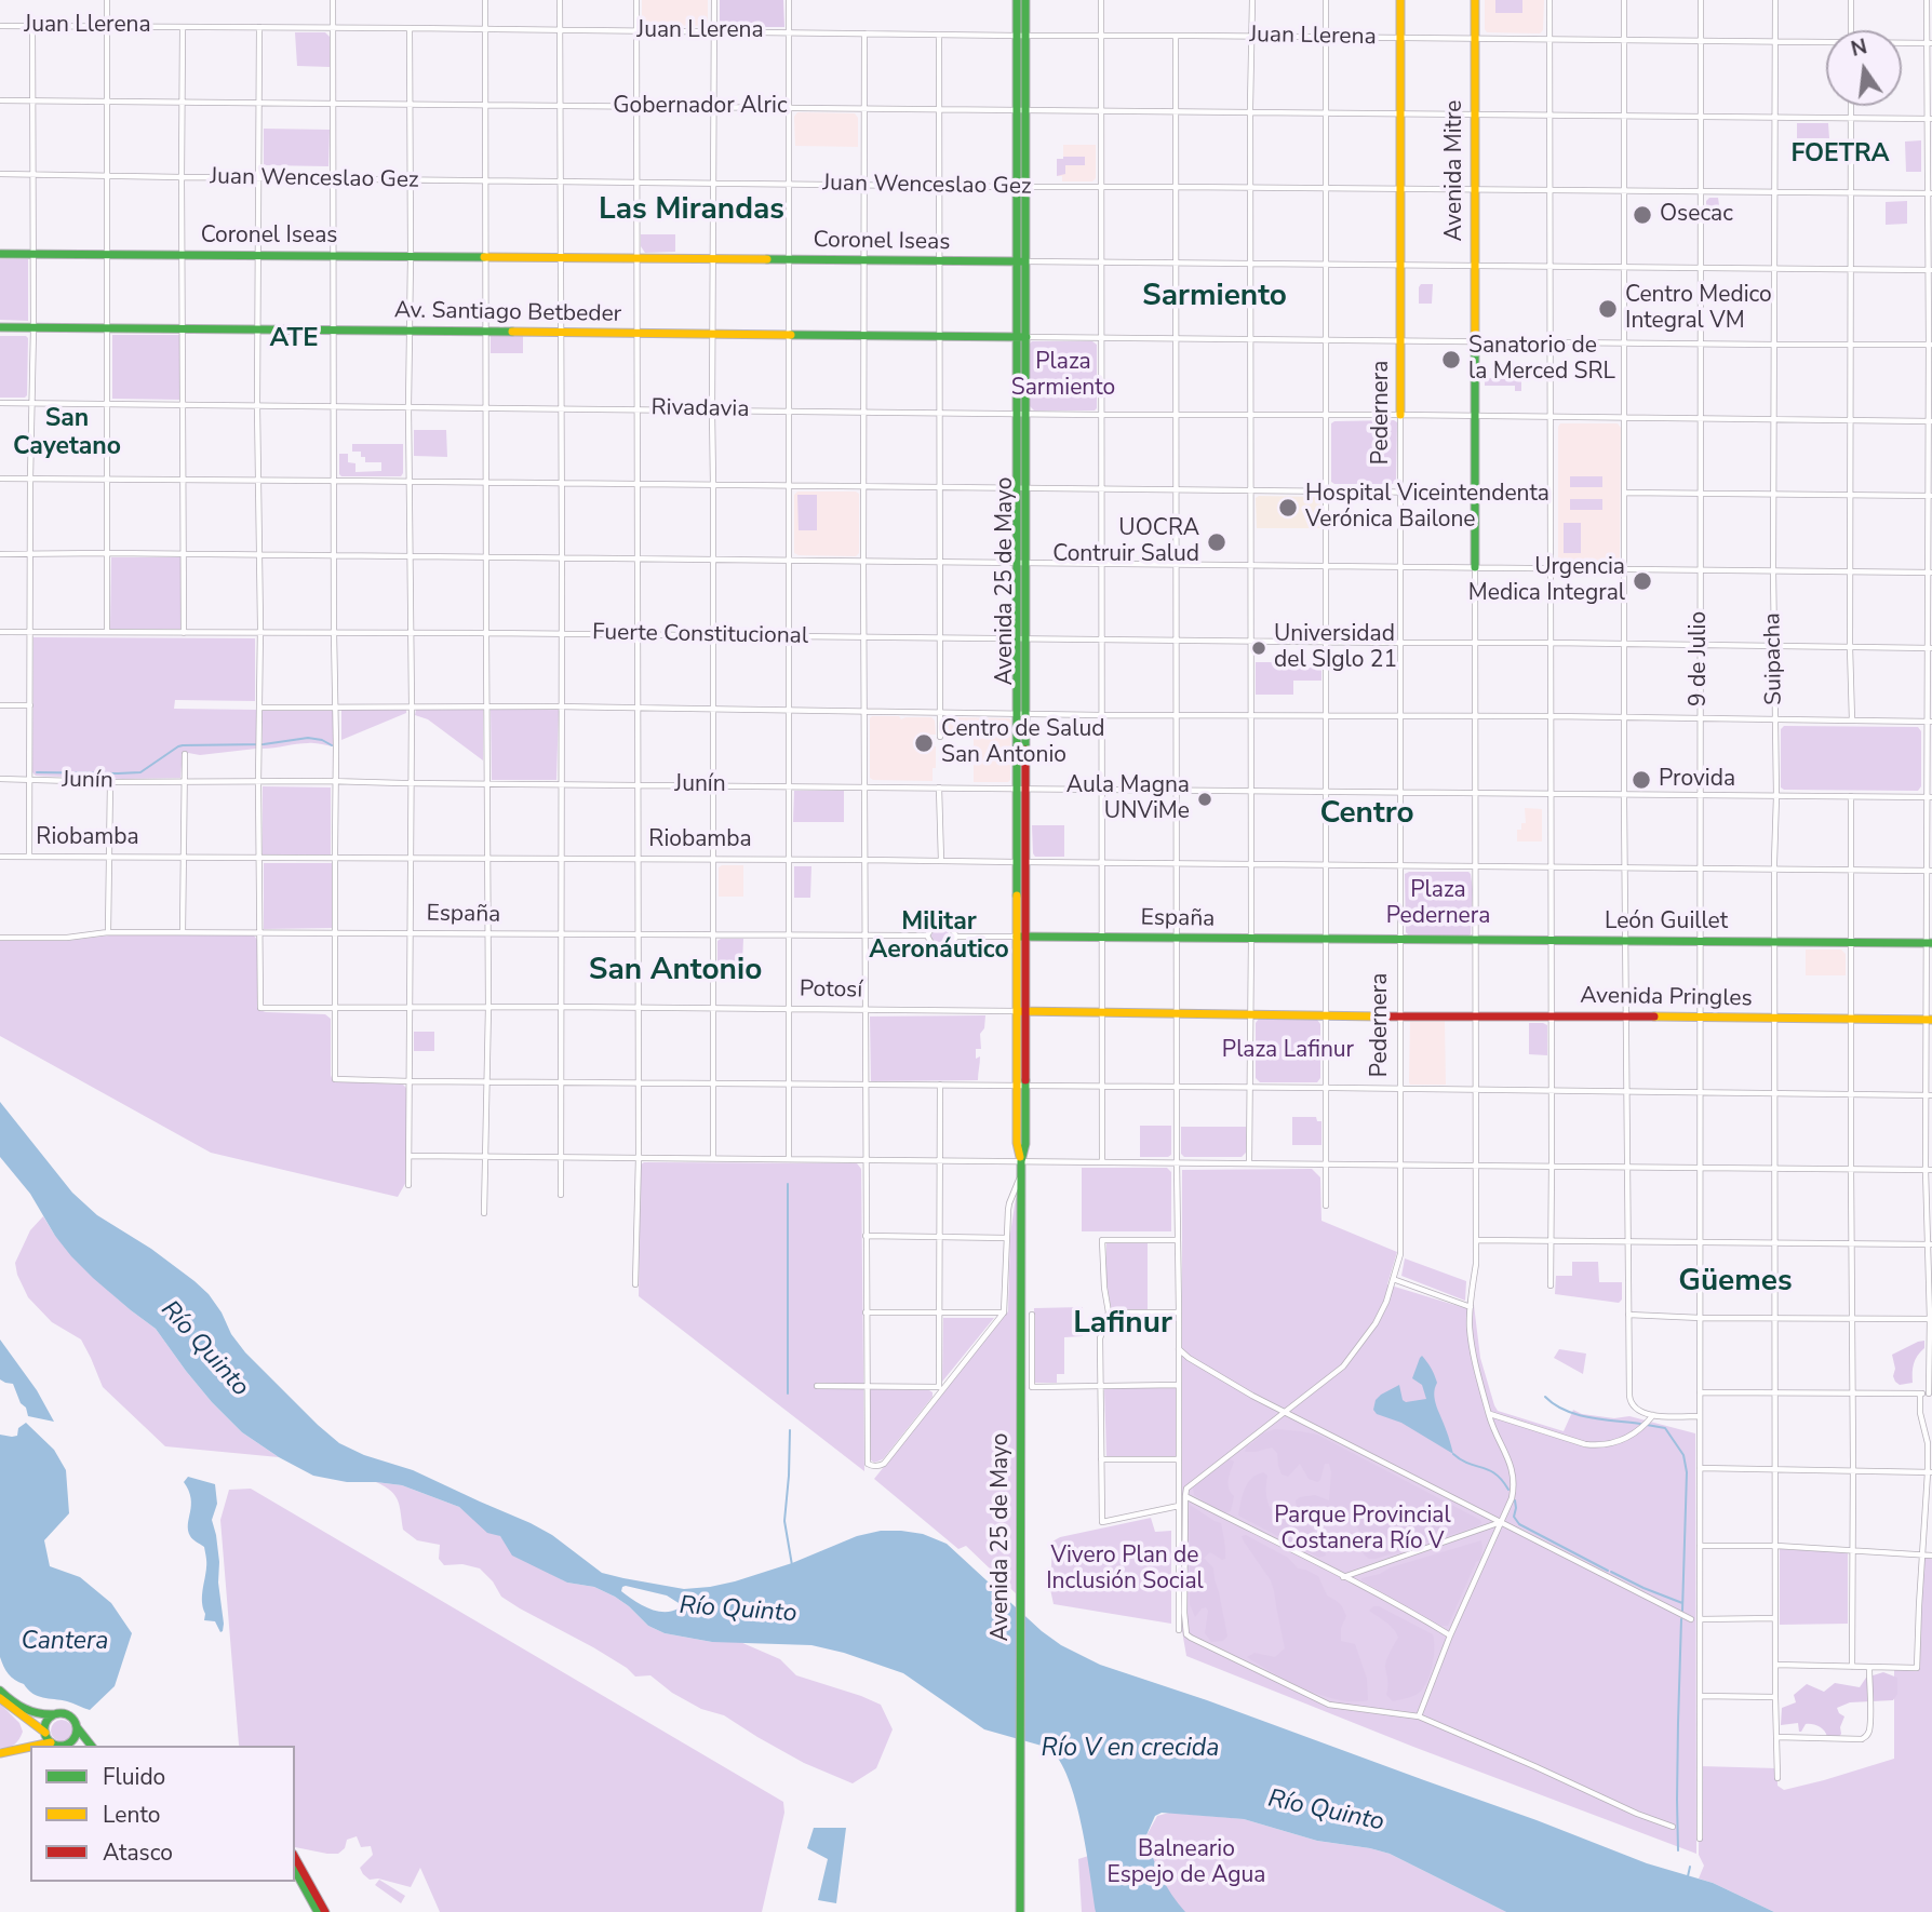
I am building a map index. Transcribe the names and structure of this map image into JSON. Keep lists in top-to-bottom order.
{
  "streets": {
    "main road": [
      "Avenida Mitre",
      "Coronel Iseas",
      "Av. Santiago Betbeder",
      "Pedernera",
      "Avenida 25 de Mayo",
      "España",
      "León Guillet",
      "Potosí",
      "Avenida Pringles"
    ],
    "street": [
      "Juan Llerena",
      "Gobernador Alric",
      "Juan Wenceslao Gez",
      "Rivadavia",
      "Fuerte Constitucional",
      "9 de Julio",
      "Suipacha",
      "Junín",
      "Riobamba"
    ]
  },
  "crossings": [
    ["Juan Llerena", "Avenida Mitre"],
    ["Juan Llerena", "Pedernera"],
    ["Juan Llerena", "Avenida 25 de Mayo"],
    ["Juan Llerena", "9 de Julio"],
    ["Juan Llerena", "Suipacha"],
    ["Gobernador Alric", "Avenida Mitre"],
    ["Gobernador Alric", "Pedernera"],
    ["Gobernador Alric", "Avenida 25 de Mayo"],
    ["Gobernador Alric", "9 de Julio"],
    ["Gobernador Alric", "Suipacha"],
    ["Avenida Mitre", "Juan Wenceslao Gez"],
    ["Avenida Mitre", "Coronel Iseas"],
    ["Avenida Mitre", "Rivadavia"],
    ["Juan Wenceslao Gez", "Pedernera"],
    ["Juan Wenceslao Gez", "Avenida 25 de Mayo"],
    ["Juan Wenceslao Gez", "9 de Julio"],
    ["Juan Wenceslao Gez", "Suipacha"],
    ["Coronel Iseas", "Pedernera"],
    ["Coronel Iseas", "Avenida 25 de Mayo"],
    ["Coronel Iseas", "9 de Julio"],
    ["Coronel Iseas", "Suipacha"],
    ["Av. Santiago Betbeder", "Avenida 25 de Mayo"],
    ["Rivadavia", "Pedernera"],
    ["Rivadavia", "Avenida 25 de Mayo"],
    ["Rivadavia", "9 de Julio"],
    ["Rivadavia", "Suipacha"],
    ["Pedernera", "Fuerte Constitucional"],
    ["Pedernera", "Junín"],
    ["Pedernera", "Riobamba"],
    ["Pedernera", "España"],
    ["Pedernera", "León Guillet"],
    ["Pedernera", "Potosí"],
    ["Pedernera", "Avenida Pringles"],
    ["Avenida 25 de Mayo", "Fuerte Constitucional"],
    ["Avenida 25 de Mayo", "Junín"],
    ["Avenida 25 de Mayo", "Riobamba"],
    ["Avenida 25 de Mayo", "España"],
    ["Avenida 25 de Mayo", "Potosí"],
    ["Fuerte Constitucional", "9 de Julio"],
    ["Fuerte Constitucional", "Suipacha"],
    ["9 de Julio", "Junín"],
    ["9 de Julio", "Riobamba"],
    ["9 de Julio", "León Guillet"],
    ["9 de Julio", "Avenida Pringles"],
    ["Suipacha", "Junín"],
    ["Suipacha", "Riobamba"],
    ["Suipacha", "León Guillet"],
    ["Suipacha", "Avenida Pringles"],
    ["España", "León Guillet"],
    ["España", "Potosí"],
    ["Potosí", "Avenida Pringles"]
  ],
  "districts": [
    "FOETRA",
    "Las Mirandas",
    "Sarmiento",
    "ATE",
    "San Cayetano",
    "Centro",
    "Militar Aeronáutico",
    "San Antonio",
    "Güemes",
    "Lafinur"
  ],
  "water": ["Río Quinto", "Cantera", "Río V en crecida"],
  "parks": [
    "Plaza Sarmiento",
    "Plaza Pedernera",
    "Plaza Lafinur",
    "Parque Provincial Costanera Río V",
    "Vivero Plan de Inclusión Social",
    "Balneario Espejo de Agua"
  ],
  "places": [
    "Osecac",
    "Centro Medico Integral VM",
    "Sanatorio de la Merced SRL",
    "Hospital Viceintendenta Verónica Bailone",
    "UOCRA Contruir Salud",
    "Urgencia Medica Integral",
    "Universidad del SIglo 21",
    "Centro de Salud San Antonio",
    "Provida",
    "Aula Magna UNViMe"
  ],
  "legend": ["Fluido", "Lento", "Atasco"],
  "north": "top"
}
